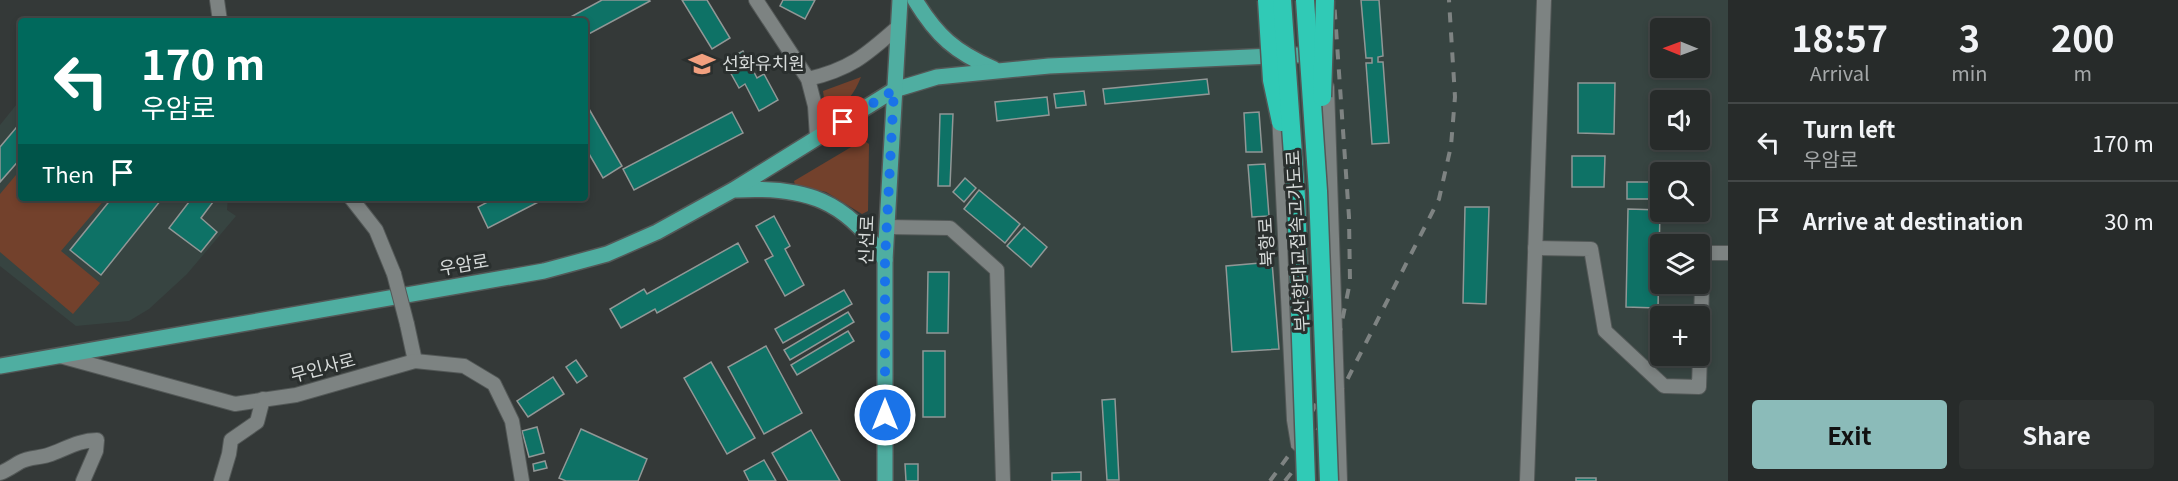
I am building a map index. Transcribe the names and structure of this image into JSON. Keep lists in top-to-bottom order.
{
  "streets": {
    "highway": ["부산항대교접속고가도로"],
    "main road": ["신선로", "우암로"],
    "street": ["북항로", "무인사로"]
  },
  "crossings": [
    ["신선로", "우암로"],
    ["부산항대교접속고가도로", "북항로"],
    ["북항로", "우암로"],
    ["우암로", "무인사로"]
  ],
  "places": {
    "school or university": ["선화유치원"]
  },
  "north": "left",
  "page": {
    "eta": [
      "18:57",
      "Arrival",
      "3",
      "min",
      "200",
      "m"
    ],
    "map_buttons": "+",
    "turn": ["170 m", "우암로"],
    "list": [
      {
        "name": "Turn left",
        "note": "우암로",
        "value": "170 m"
      },
      {
        "name": "Arrive at destination",
        "value": "30 m"
      }
    ],
    "then": "Then",
    "buttons": ["Exit", "Share"]
  }
}
